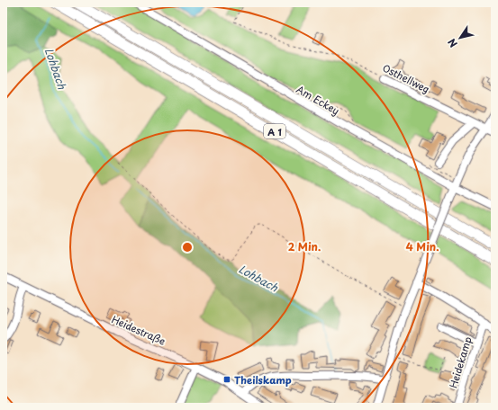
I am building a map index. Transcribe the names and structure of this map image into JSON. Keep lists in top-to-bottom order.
{
  "streets": {
    "highway": ["A 1"],
    "street": [
      "Osthellweg",
      "Am Eckey",
      "Heidestraße",
      "Heidekamp"
    ]
  },
  "water": ["Lohbach"],
  "places": {
    "transit": ["Theilskamp"]
  },
  "north": "bottom left",
  "rings": ["2 Min.", "4 Min."]
}
